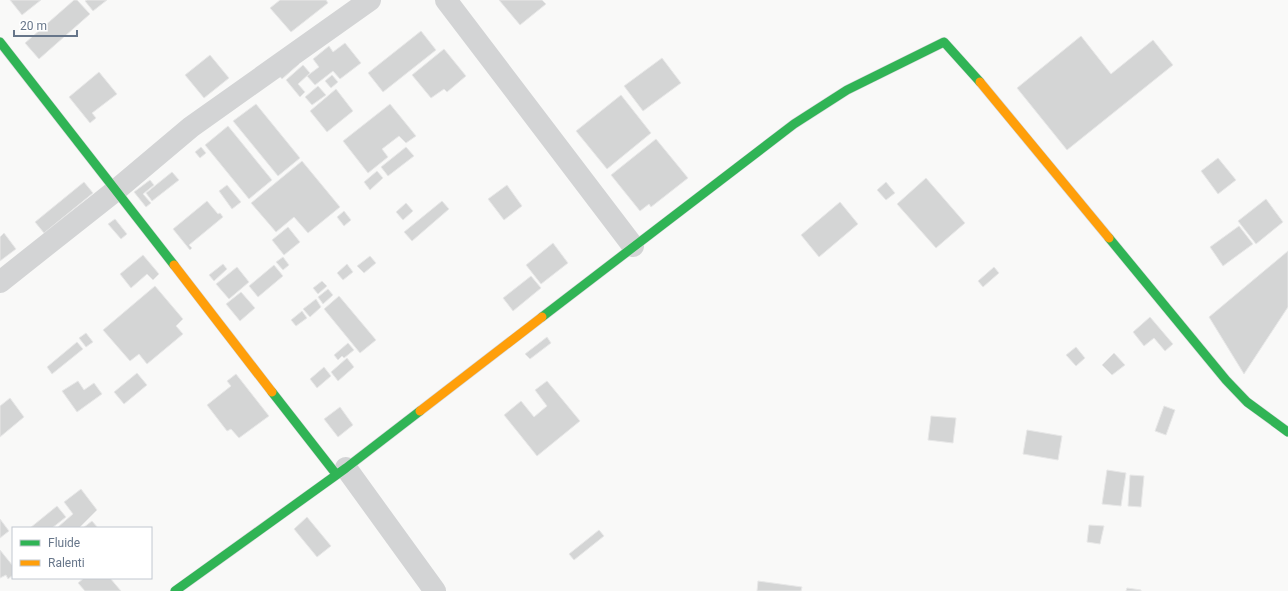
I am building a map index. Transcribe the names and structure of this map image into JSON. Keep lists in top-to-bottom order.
{
  "legend": ["Fluide", "Ralenti"],
  "scale_bar": "20 m"
}
